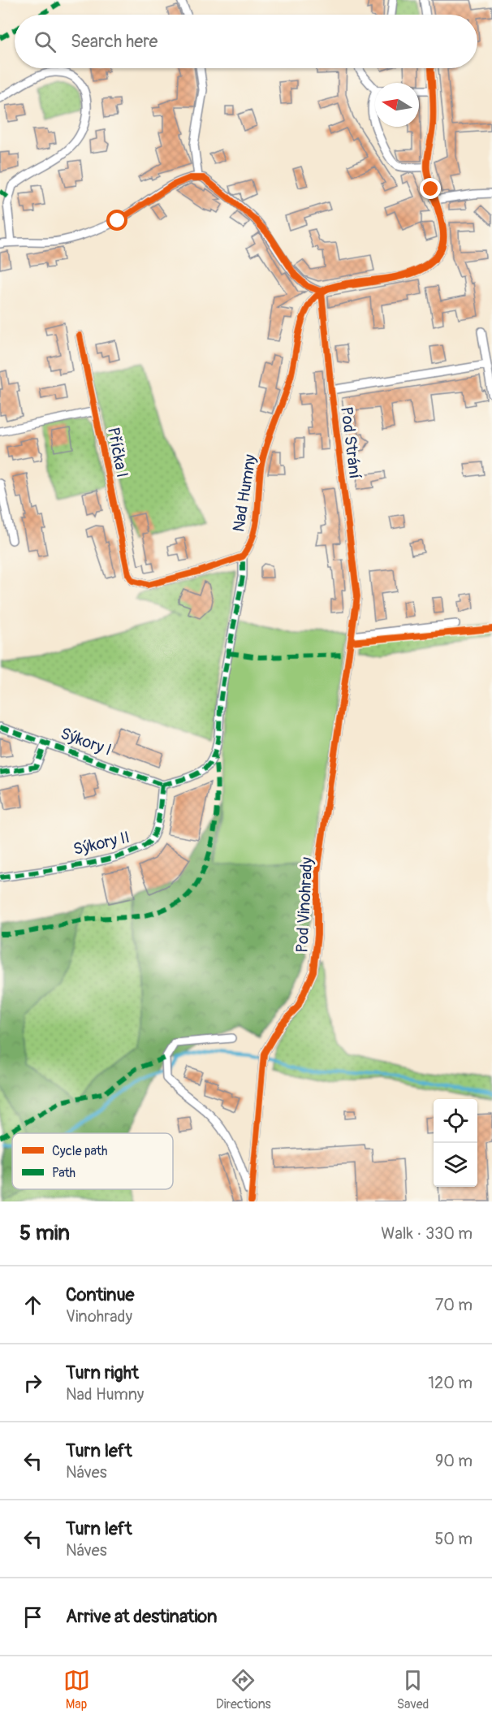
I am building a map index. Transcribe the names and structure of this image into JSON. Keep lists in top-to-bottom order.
{
  "streets": {
    "street": [
      "Pod Strání",
      "Příčka I",
      "Nad Humny",
      "Sýkory I",
      "Sýkory II",
      "Pod Vinohrady"
    ]
  },
  "crossings": [
    ["Pod Strání", "Nad Humny"],
    ["Pod Strání", "Pod Vinohrady"],
    ["Příčka I", "Nad Humny"],
    ["Nad Humny", "Sýkory I"],
    ["Nad Humny", "Sýkory II"],
    ["Sýkory I", "Sýkory II"]
  ],
  "legend": ["Cycle path", "Path"],
  "north": "left",
  "page": {
    "search": "Search here",
    "heading": ["5 min", "Walk · 330 m"],
    "list": [
      ["Continue", "Vinohrady", "70 m"],
      ["Turn right", "Nad Humny", "120 m"],
      ["Turn left", "Náves", "90 m"],
      ["Turn left", "Náves", "50 m"],
      "Arrive at destination"
    ],
    "nav": ["Map", "Directions", "Saved"]
  }
}
